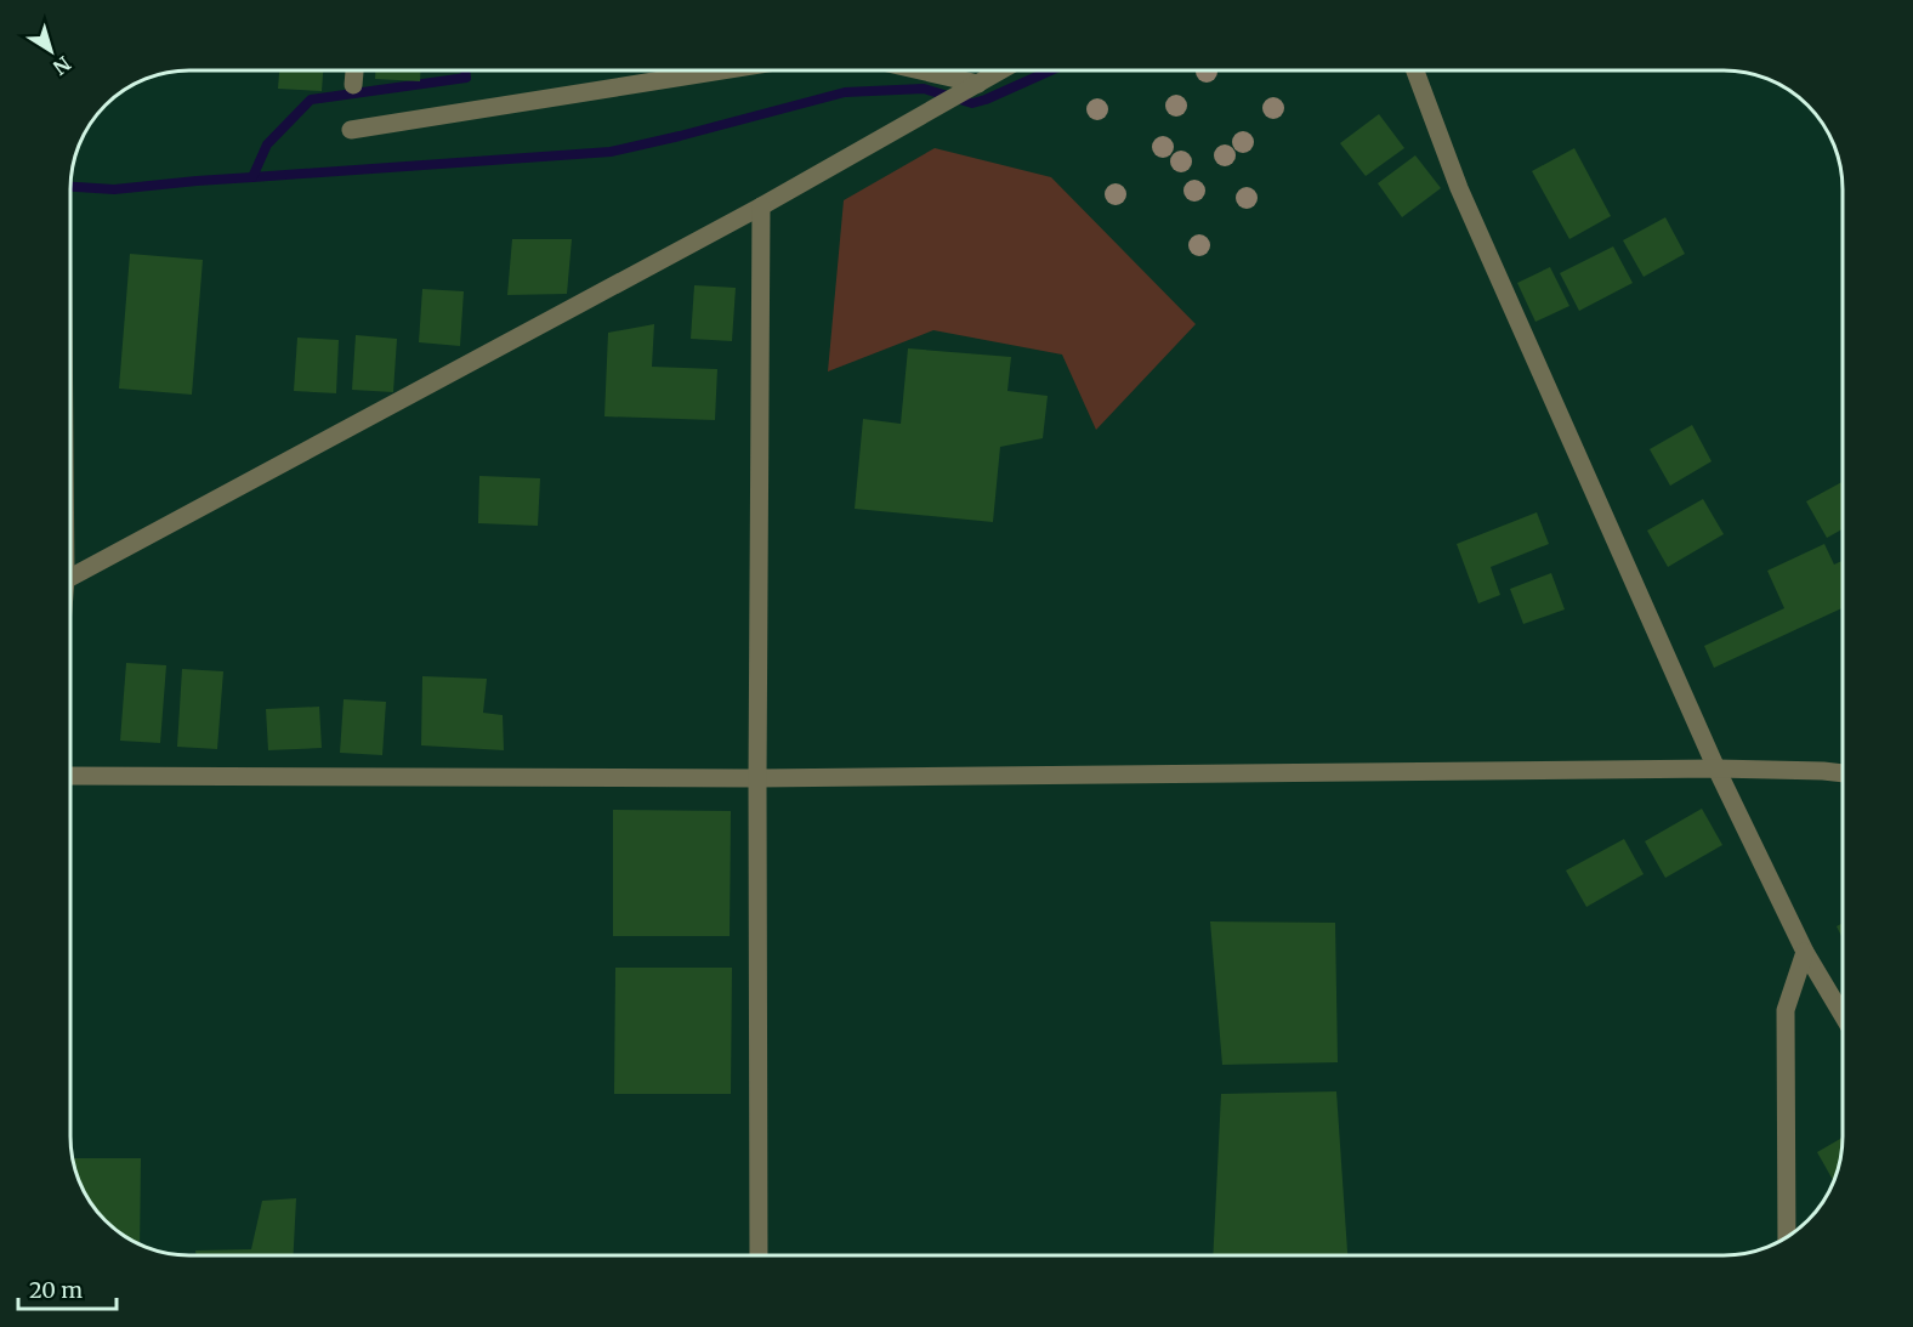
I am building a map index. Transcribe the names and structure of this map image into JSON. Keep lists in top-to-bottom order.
{
  "scale_bar": "20 m",
  "north": "bottom right"
}
